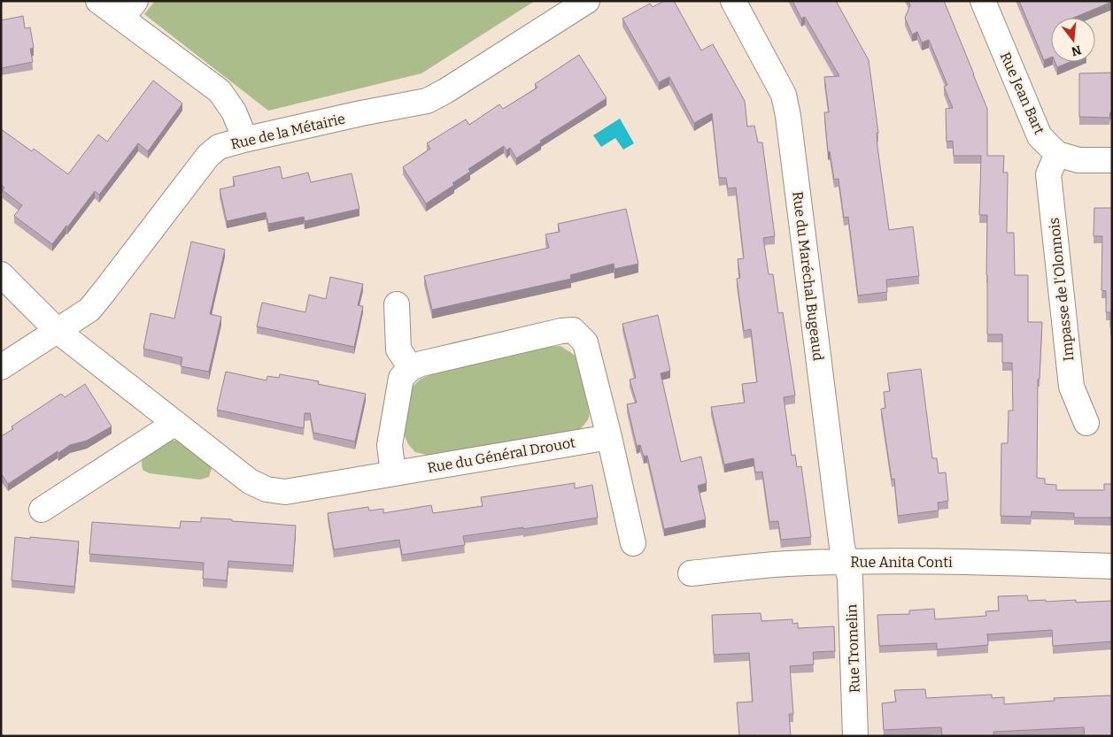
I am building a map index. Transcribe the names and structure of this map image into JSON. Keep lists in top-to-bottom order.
{
  "streets": {
    "street": [
      "Rue Jean Bart",
      "Rue de la Métairie",
      "Rue du Maréchal Bugeaud",
      "Impasse de l'Olonnois",
      "Rue du Général Drouot",
      "Rue Anita Conti",
      "Rue Tromelin"
    ]
  },
  "crossings": [
    ["Rue Jean Bart", "Impasse de l'Olonnois"],
    ["Rue de la Métairie", "Rue du Général Drouot"],
    ["Rue du Maréchal Bugeaud", "Rue Anita Conti"],
    ["Rue du Maréchal Bugeaud", "Rue Tromelin"],
    ["Rue Anita Conti", "Rue Tromelin"]
  ],
  "north": "bottom"
}
